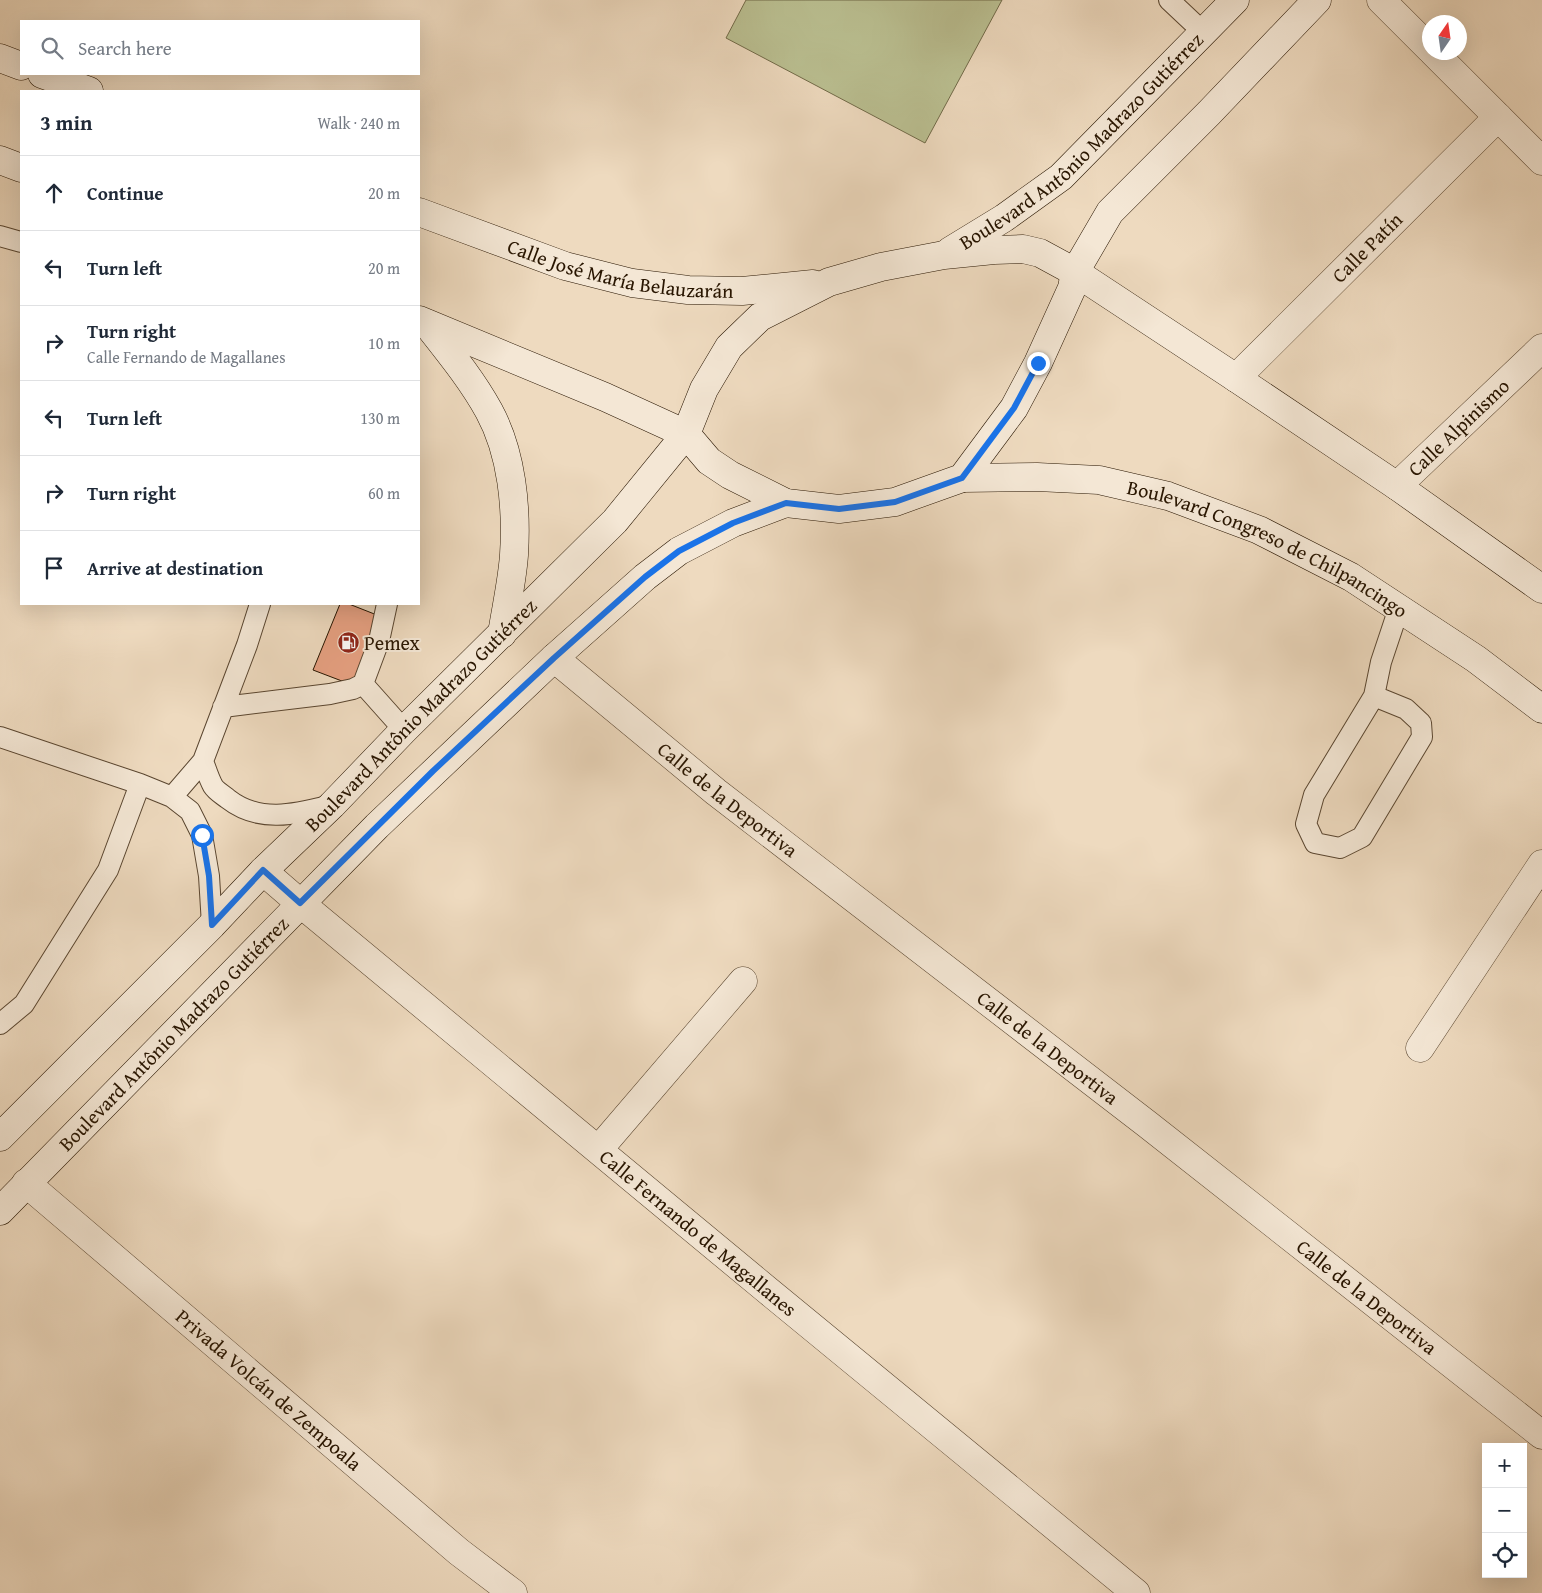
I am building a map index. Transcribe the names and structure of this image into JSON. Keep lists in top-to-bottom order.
{
  "streets": {
    "street": [
      "Boulevard Antônio Madrazo Gutiérrez",
      "Calle Patín",
      "Calle José María Belauzarán",
      "Calle Alpinismo",
      "Boulevard Congreso de Chilpancingo",
      "Calle de la Deportiva",
      "Calle Fernando de Magallanes",
      "Privada Volcán de Zempoala"
    ]
  },
  "crossings": [
    ["Boulevard Antônio Madrazo Gutiérrez", "Calle José María Belauzarán"],
    ["Boulevard Antônio Madrazo Gutiérrez", "Calle de la Deportiva"],
    ["Boulevard Antônio Madrazo Gutiérrez", "Calle Fernando de Magallanes"],
    ["Boulevard Antônio Madrazo Gutiérrez", "Privada Volcán de Zempoala"]
  ],
  "places": {
    "fuel station": ["Pemex"]
  },
  "north": "top",
  "page": {
    "search": "Search here",
    "heading": ["3 min", "Walk · 240 m"],
    "list": [
      ["Continue", "20 m"],
      ["Turn left", "20 m"],
      ["Turn right", "Calle Fernando de Magallanes", "10 m"],
      ["Turn left", "130 m"],
      ["Turn right", "60 m"],
      "Arrive at destination"
    ],
    "map_buttons": ["+", "−"]
  }
}
